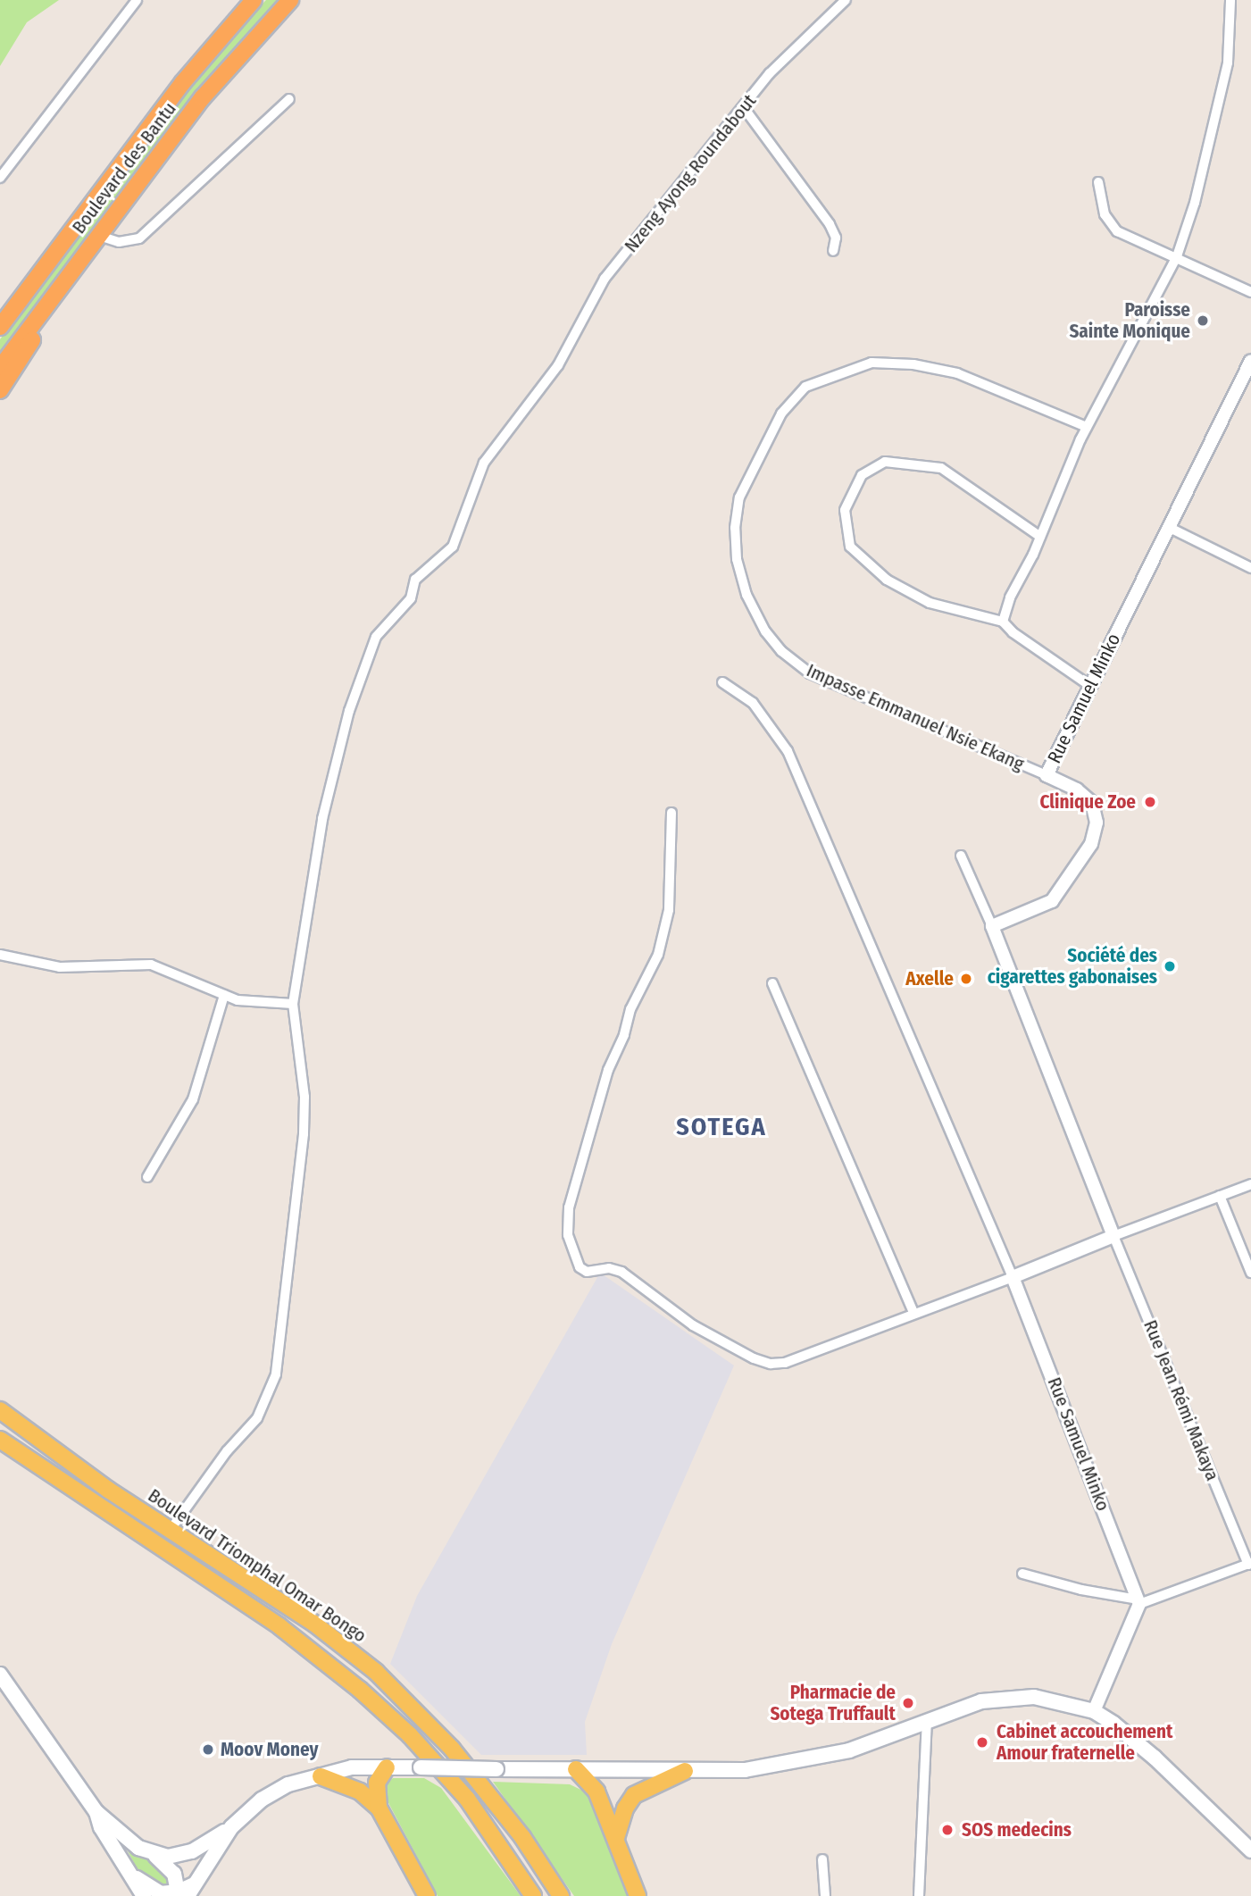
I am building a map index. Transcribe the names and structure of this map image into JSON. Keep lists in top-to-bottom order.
{
  "streets": {
    "highway": ["Boulevard des Bantu"],
    "main road": ["Boulevard Triomphal Omar Bongo"],
    "street": [
      "Nzeng Ayong Roundabout",
      "Rue Samuel Minko",
      "Impasse Emmanuel Nsie Ekang",
      "Rue Jean Rémi Makaya"
    ]
  },
  "crossings": [
    ["Nzeng Ayong Roundabout", "Boulevard Triomphal Omar Bongo"],
    ["Rue Samuel Minko", "Impasse Emmanuel Nsie Ekang"]
  ],
  "districts": ["SOTEGA"],
  "places": [
    "Paroisse Sainte Monique",
    "Clinique Zoe",
    "Société des cigarettes gabonaises",
    "Axelle",
    "Pharmacie de Sotega Truffault",
    "Cabinet accouchement Amour fraternelle",
    "Moov Money",
    "SOS medecins"
  ]
}
